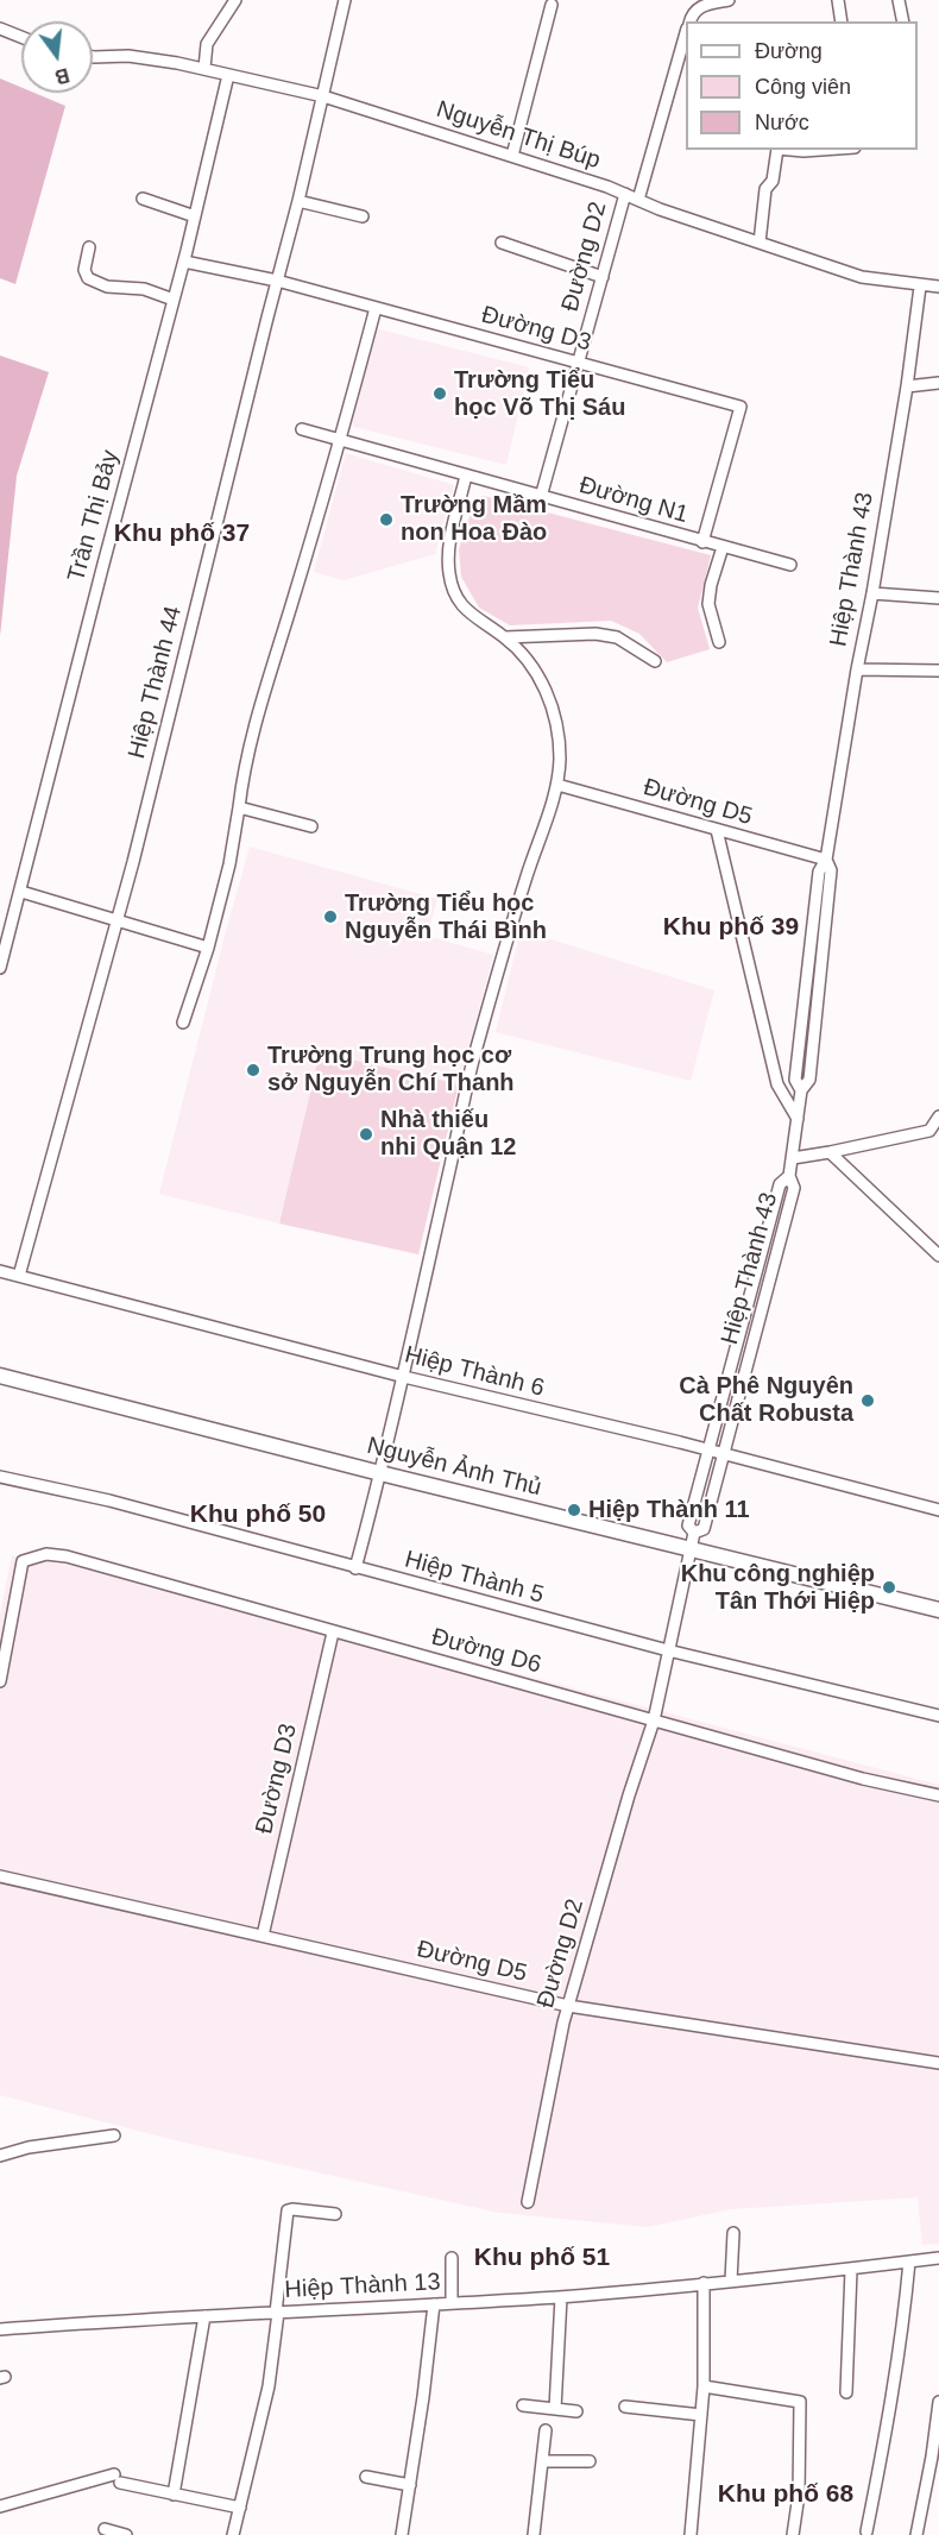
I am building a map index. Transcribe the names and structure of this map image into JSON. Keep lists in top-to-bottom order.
{
  "streets": {
    "main road": ["Nguyễn Ảnh Thủ"],
    "street": [
      "Nguyễn Thị Búp",
      "Đường D2",
      "Đường D3",
      "Đường N1",
      "Trần Thị Bảy",
      "Hiệp Thành 43",
      "Hiệp Thành 44",
      "Đường D5",
      "Hiệp Thành 6",
      "Hiệp Thành 5",
      "Đường D6",
      "Hiệp Thành 13"
    ]
  },
  "crossings": [
    ["Nguyễn Thị Búp", "Đường D2"],
    ["Nguyễn Thị Búp", "Trần Thị Bảy"],
    ["Nguyễn Thị Búp", "Hiệp Thành 43"],
    ["Nguyễn Thị Búp", "Hiệp Thành 44"],
    ["Đường D2", "Đường D3"],
    ["Đường D2", "Đường N1"],
    ["Đường D2", "Hiệp Thành 43"],
    ["Đường D2", "Đường D5"],
    ["Đường D2", "Đường D6"],
    ["Đường D3", "Đường N1"],
    ["Đường D3", "Trần Thị Bảy"],
    ["Đường D3", "Hiệp Thành 44"],
    ["Đường D3", "Đường D5"],
    ["Đường D3", "Đường D6"],
    ["Hiệp Thành 43", "Đường D5"],
    ["Hiệp Thành 43", "Hiệp Thành 6"],
    ["Hiệp Thành 43", "Nguyễn Ảnh Thủ"],
    ["Hiệp Thành 43", "Hiệp Thành 5"],
    ["Hiệp Thành 43", "Đường D6"],
    ["Hiệp Thành 44", "Hiệp Thành 6"]
  ],
  "districts": [
    "Khu phố 37",
    "Khu phố 39",
    "Khu phố 50",
    "Khu phố 51",
    "Khu phố 68"
  ],
  "places": [
    "Trường Tiểu học Võ Thị Sáu",
    "Trường Mầm non Hoa Đào",
    "Trường Tiểu học Nguyễn Thái Bình",
    "Trường Trung học cơ sở Nguyễn Chí Thanh",
    "Nhà thiếu nhi Quận 12",
    "Cà Phê Nguyên Chất Robusta",
    "Hiệp Thành 11",
    "Khu công nghiệp Tân Thới Hiệp"
  ],
  "legend": ["Đường", "Công viên", "Nước"],
  "north": "bottom"
}
